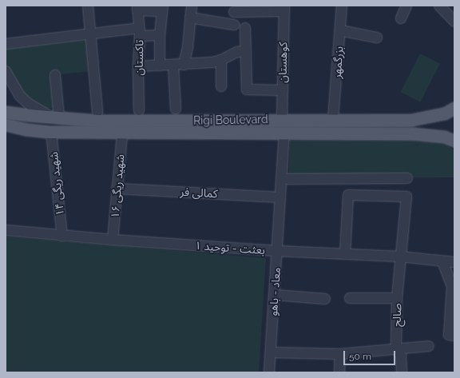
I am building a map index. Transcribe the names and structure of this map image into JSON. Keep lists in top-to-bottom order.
{
  "streets": {
    "main road": ["Rigi Boulevard"],
    "street": [
      "تاکستان",
      "کوهستان",
      "بزرگمهر",
      "شهید ریگی ۱۴",
      "شهید ریگی ۱۶",
      "کمالی فر",
      "بعثت - توحید ۱",
      "معاد - باهو",
      "صالح"
    ]
  },
  "crossings": [
    ["کوهستان", "Rigi Boulevard"],
    ["بزرگمهر", "Rigi Boulevard"],
    ["Rigi Boulevard", "شهید ریگی ۱۴"],
    ["Rigi Boulevard", "شهید ریگی ۱۶"],
    ["Rigi Boulevard", "معاد - باهو"],
    ["شهید ریگی ۱۴", "بعثت - توحید ۱"],
    ["شهید ریگی ۱۶", "کمالی فر"],
    ["شهید ریگی ۱۶", "بعثت - توحید ۱"],
    ["کمالی فر", "معاد - باهو"],
    ["بعثت - توحید ۱", "معاد - باهو"],
    ["بعثت - توحید ۱", "صالح"]
  ],
  "scale_bar": "50 m"
}
